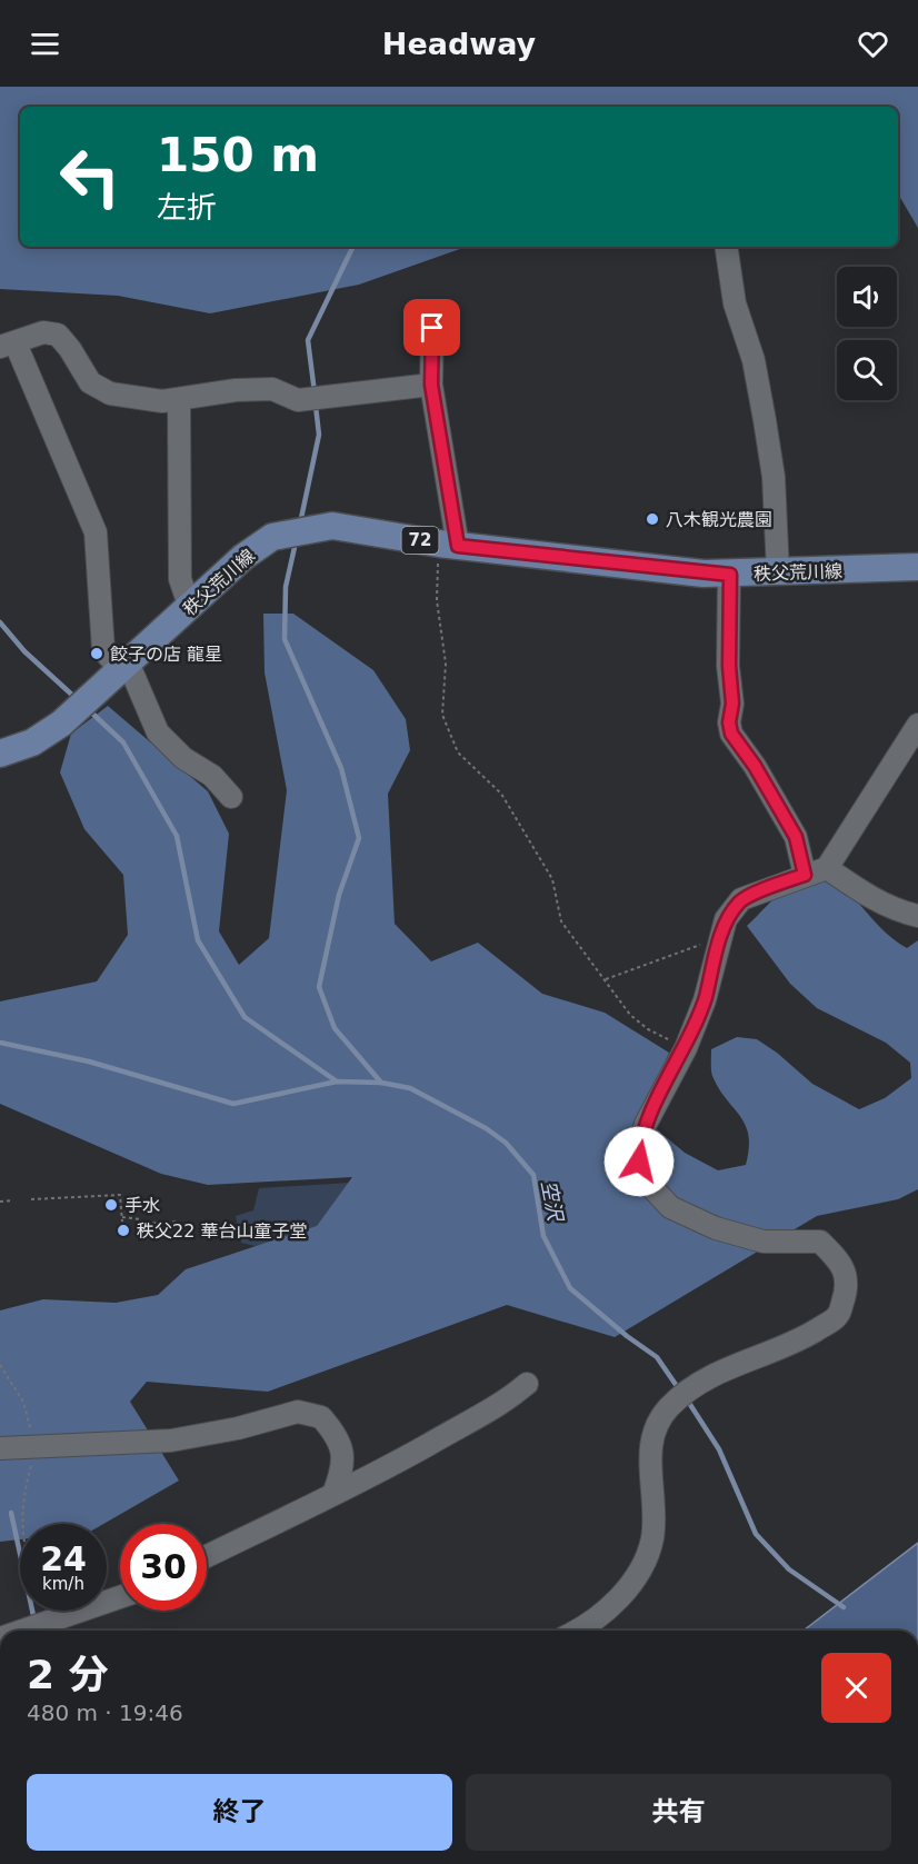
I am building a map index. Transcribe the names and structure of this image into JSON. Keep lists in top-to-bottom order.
{
  "streets": {
    "main road": ["72", "秩父荒川線"]
  },
  "water": ["空沢"],
  "places": [
    "八木観光農園",
    "餃子の店 龍星",
    "手水",
    "秩父22 華台山童子堂"
  ],
  "page": {
    "header": "Headway",
    "turn": ["150 m", "左折"],
    "speed": "24 km/h",
    "limit": "30",
    "heading": ["2 分", "480 m · 19:46"],
    "buttons": ["終了", "共有"]
  }
}
